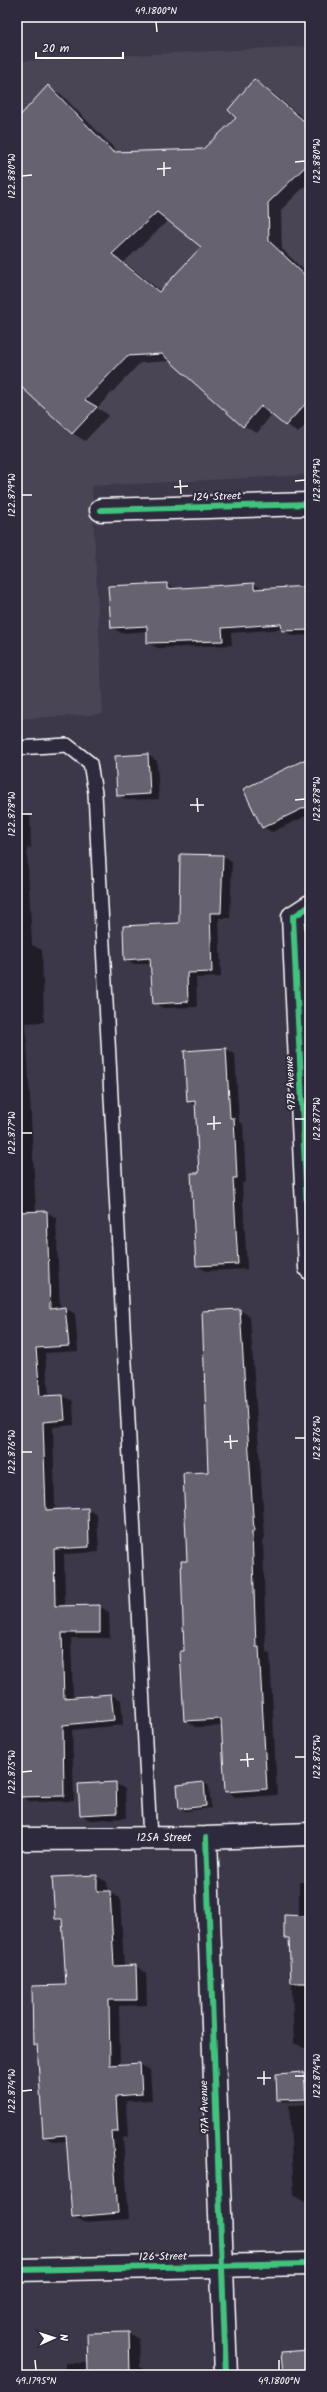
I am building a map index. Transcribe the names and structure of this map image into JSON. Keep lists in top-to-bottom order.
{
  "streets": {
    "street": [
      "124 Street",
      "97B Avenue",
      "125A Street",
      "97A Avenue",
      "126 Street"
    ]
  },
  "crossings": [
    ["125A Street", "97A Avenue"],
    ["97A Avenue", "126 Street"]
  ],
  "scale_bar": "20 m",
  "north": "right",
  "coordinates": [
    "49.1800°N",
    "122.880°W",
    "122.879°W",
    "122.878°W",
    "122.877°W",
    "122.876°W",
    "122.875°W",
    "122.874°W",
    "49.1795°N"
  ]
}
